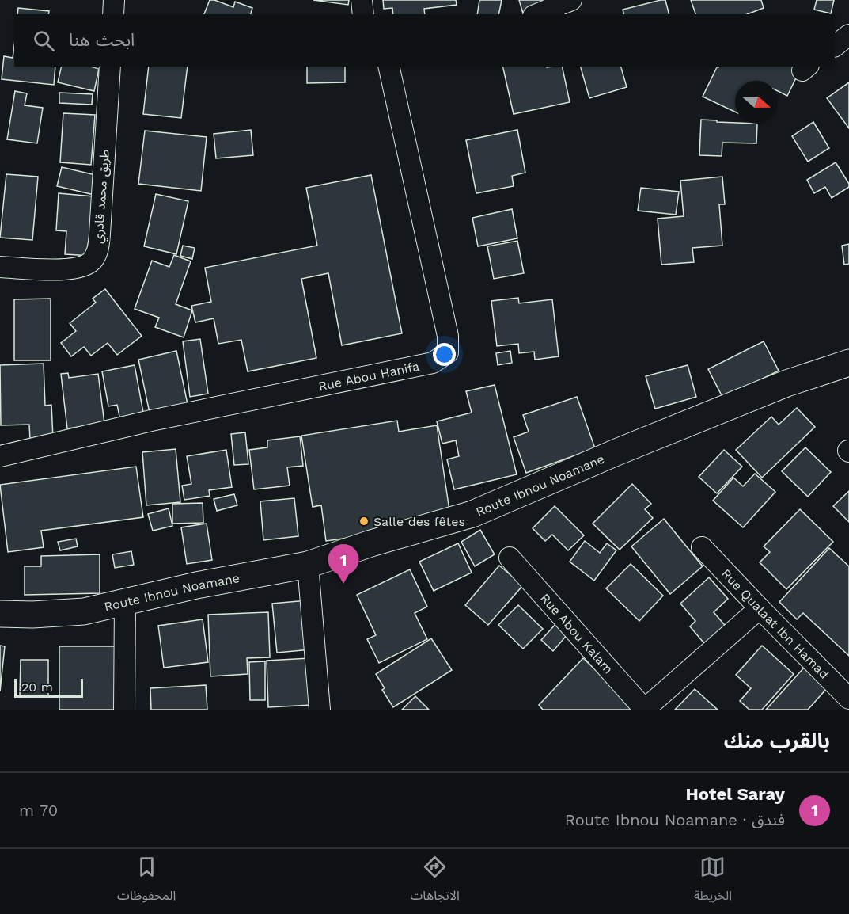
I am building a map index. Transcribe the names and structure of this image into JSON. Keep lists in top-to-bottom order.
{
  "streets": {
    "street": [
      "طريق محمد قادري",
      "Rue Abou Hanifa",
      "Route Ibnou Noamane",
      "Rue Qualaat Ibn Hamad",
      "Rue Abou Kalam"
    ]
  },
  "places": ["Salle des fêtes"],
  "scale_bar": "20 m",
  "north": "right",
  "page": {
    "search": "ابحث هنا",
    "pins": "1",
    "scale": "20 m",
    "heading": "بالقرب منك",
    "list": [
      {
        "mark": "1",
        "name": "Hotel Saray",
        "note": "فندق · Route Ibnou Noamane",
        "value": "70 m"
      }
    ],
    "nav": ["الخريطة", "الاتجاهات", "المحفوظات"]
  }
}
